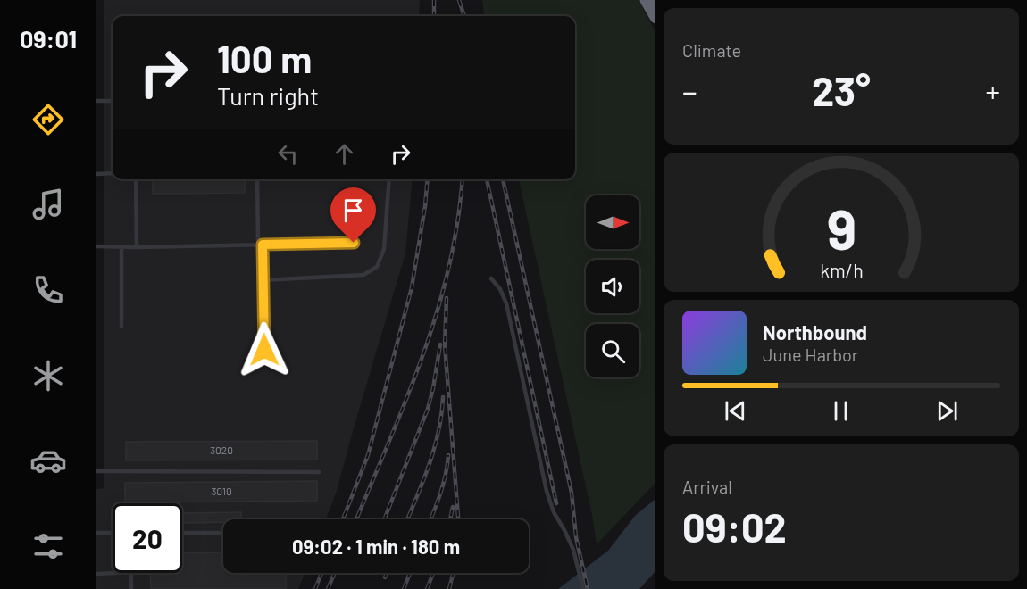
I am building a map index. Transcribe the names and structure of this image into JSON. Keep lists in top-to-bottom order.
{
  "house_numbers": ["3020", "3010"],
  "north": "right",
  "page": {
    "tabs": "09:01",
    "tile": [
      "Climate",
      ["Arrival", "09:02"]
    ],
    "turn": ["100 m", "Turn right"],
    "heat": ["−", "23°", "+"],
    "song": ["Northbound", "June Harbor"],
    "limit": "20",
    "trip": "09:02 · 1 min · 180 m",
    "gauge": ["9", "km/h"]
  }
}
